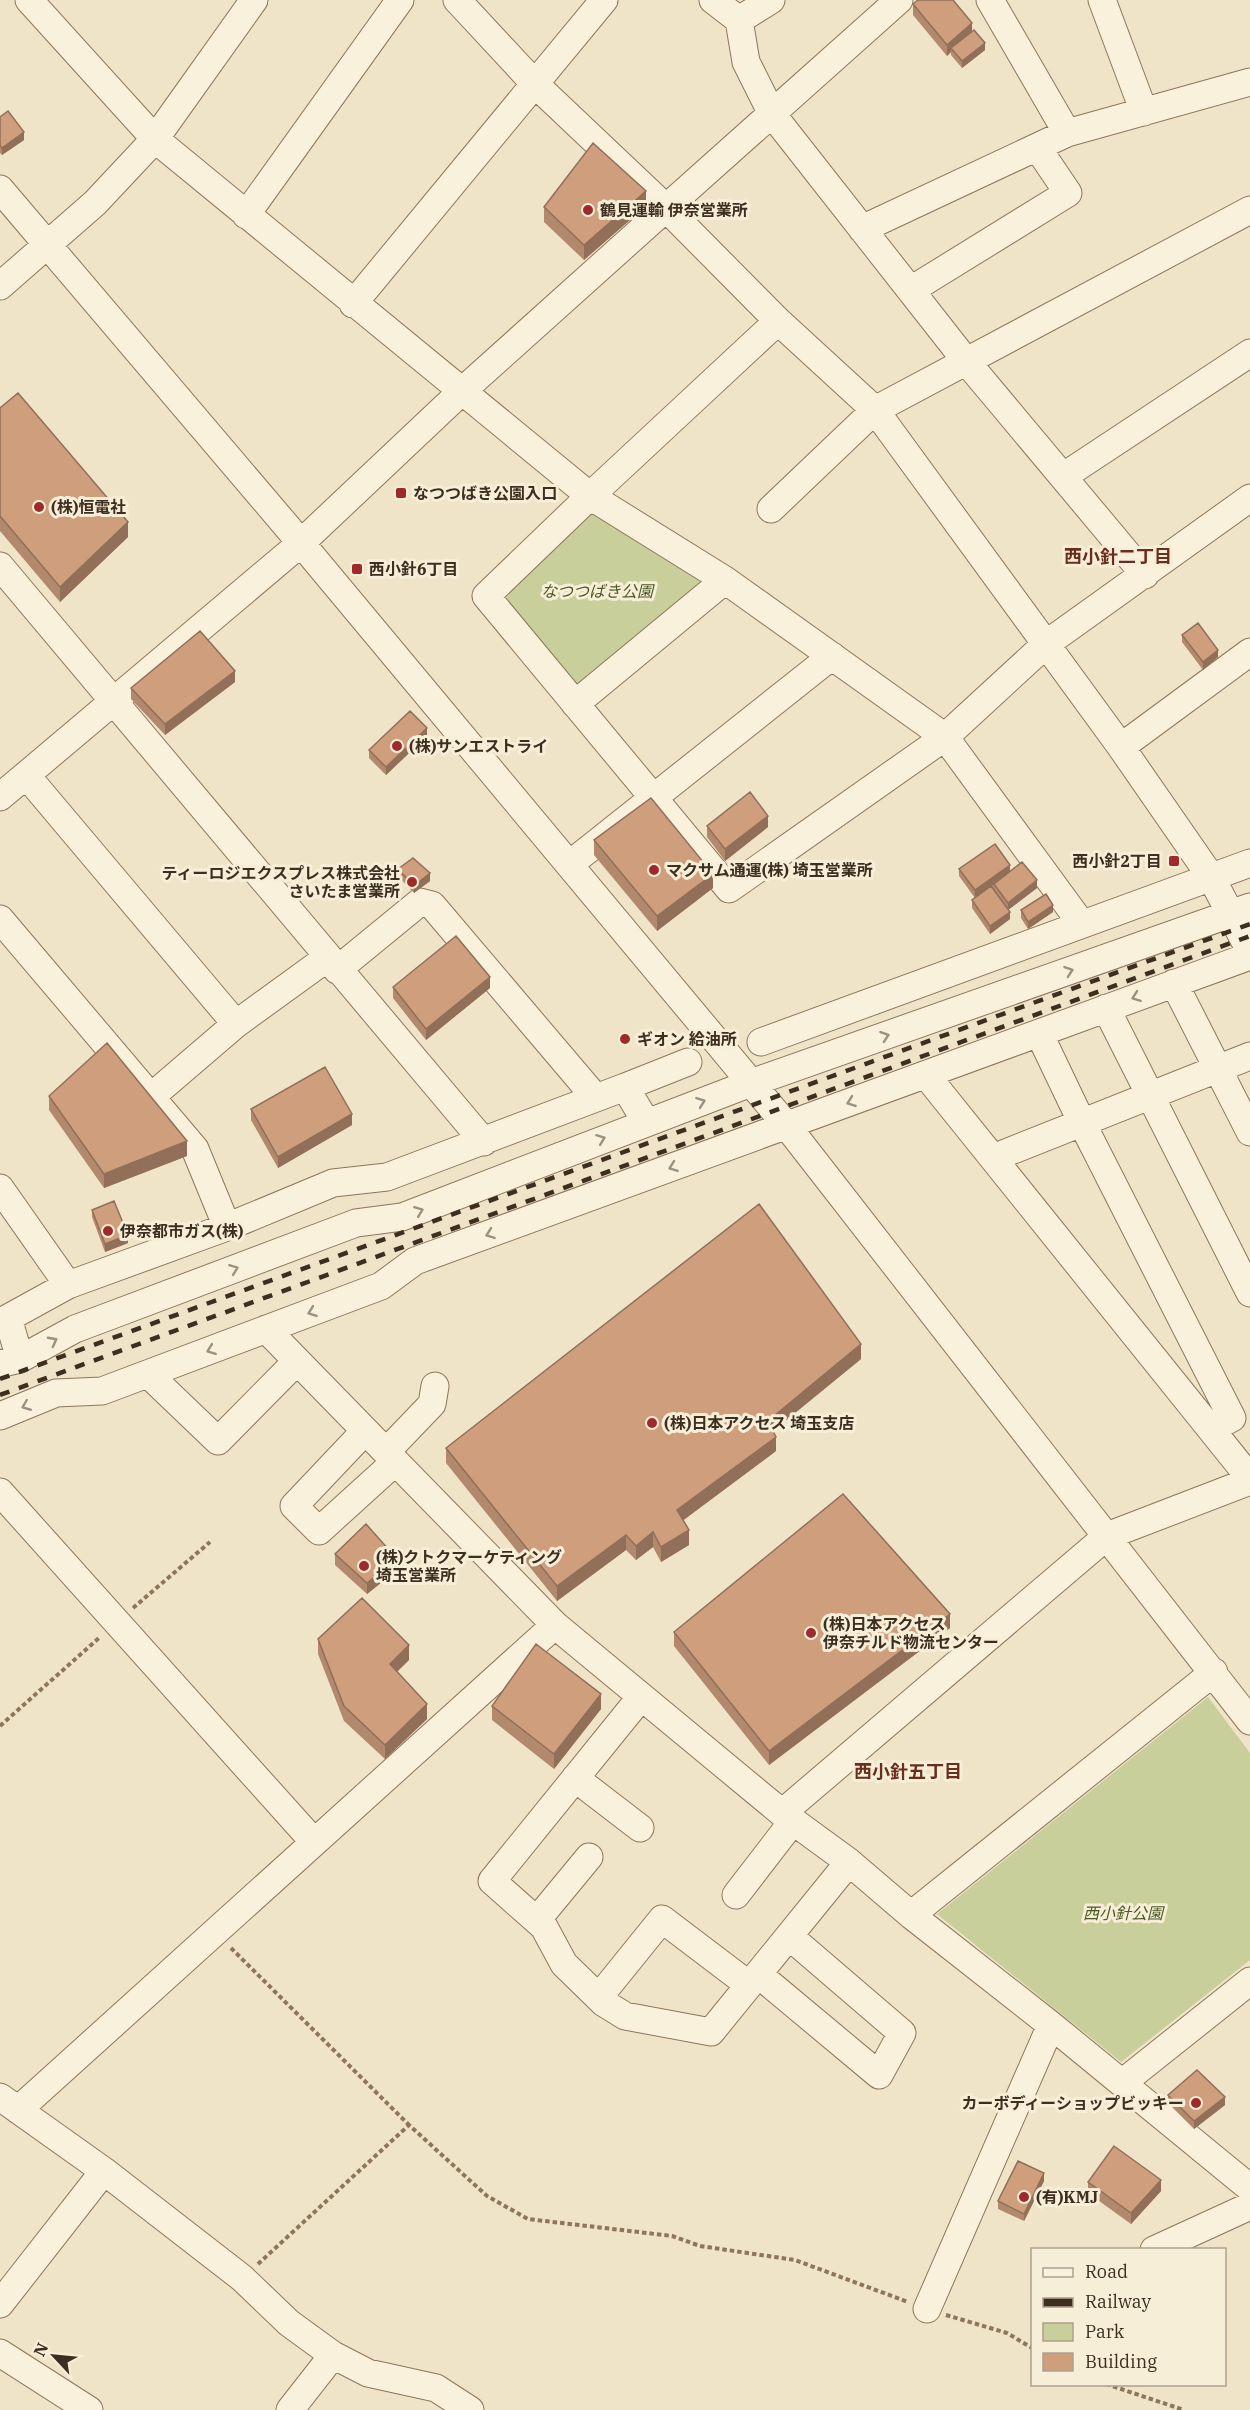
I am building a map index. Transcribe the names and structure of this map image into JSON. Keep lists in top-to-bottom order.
{
  "districts": ["西小針二丁目", "西小針五丁目"],
  "parks": ["なつつばき公園", "西小針公園"],
  "places": {
    "other": [
      "鶴見運輸 伊奈営業所",
      "(株)恒電社",
      "(株)サンエストライ",
      "マクサム通運(株) 埼玉営業所",
      "ティーロジエクスプレス株式会社 さいたま営業所",
      "ギオン 給油所",
      "伊奈都市ガス(株)",
      "(株)日本アクセス 埼玉支店",
      "(株)クトクマーケティング 埼玉営業所",
      "(株)日本アクセス 伊奈チルド物流センター",
      "カーボディーショップビッキー",
      "(有)KMJ"
    ],
    "transit": ["なつつばき公園入口", "西小針6丁目", "西小針2丁目"]
  },
  "legend": [
    "Road",
    "Railway",
    "Park",
    "Building"
  ],
  "north": "top left"
}
